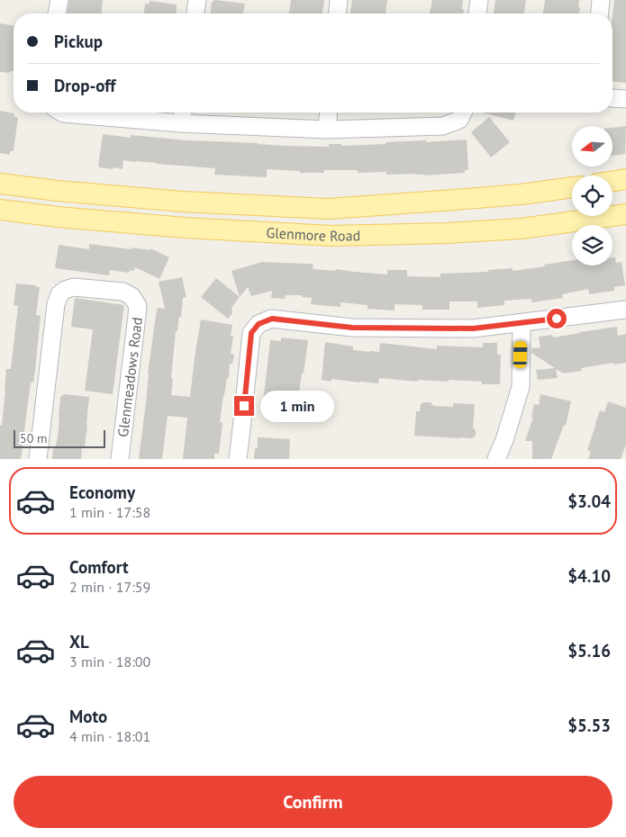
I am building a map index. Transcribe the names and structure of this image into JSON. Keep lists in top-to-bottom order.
{
  "streets": {
    "main road": ["Glenmore Road"],
    "street": ["Glenmeadows Road"]
  },
  "scale_bar": "50 m",
  "north": "left",
  "page": {
    "banner": ["Pickup", "Drop-off"],
    "bubble": "1 min",
    "scale": "50 m",
    "list": [
      {
        "name": "Economy",
        "note": "1 min · 17:58",
        "value": "$3.04"
      },
      {
        "name": "Comfort",
        "note": "2 min · 17:59",
        "value": "$4.10"
      },
      {
        "name": "XL",
        "note": "3 min · 18:00",
        "value": "$5.16"
      },
      {
        "name": "Moto",
        "note": "4 min · 18:01",
        "value": "$5.53"
      }
    ],
    "buttons": "Confirm"
  }
}
